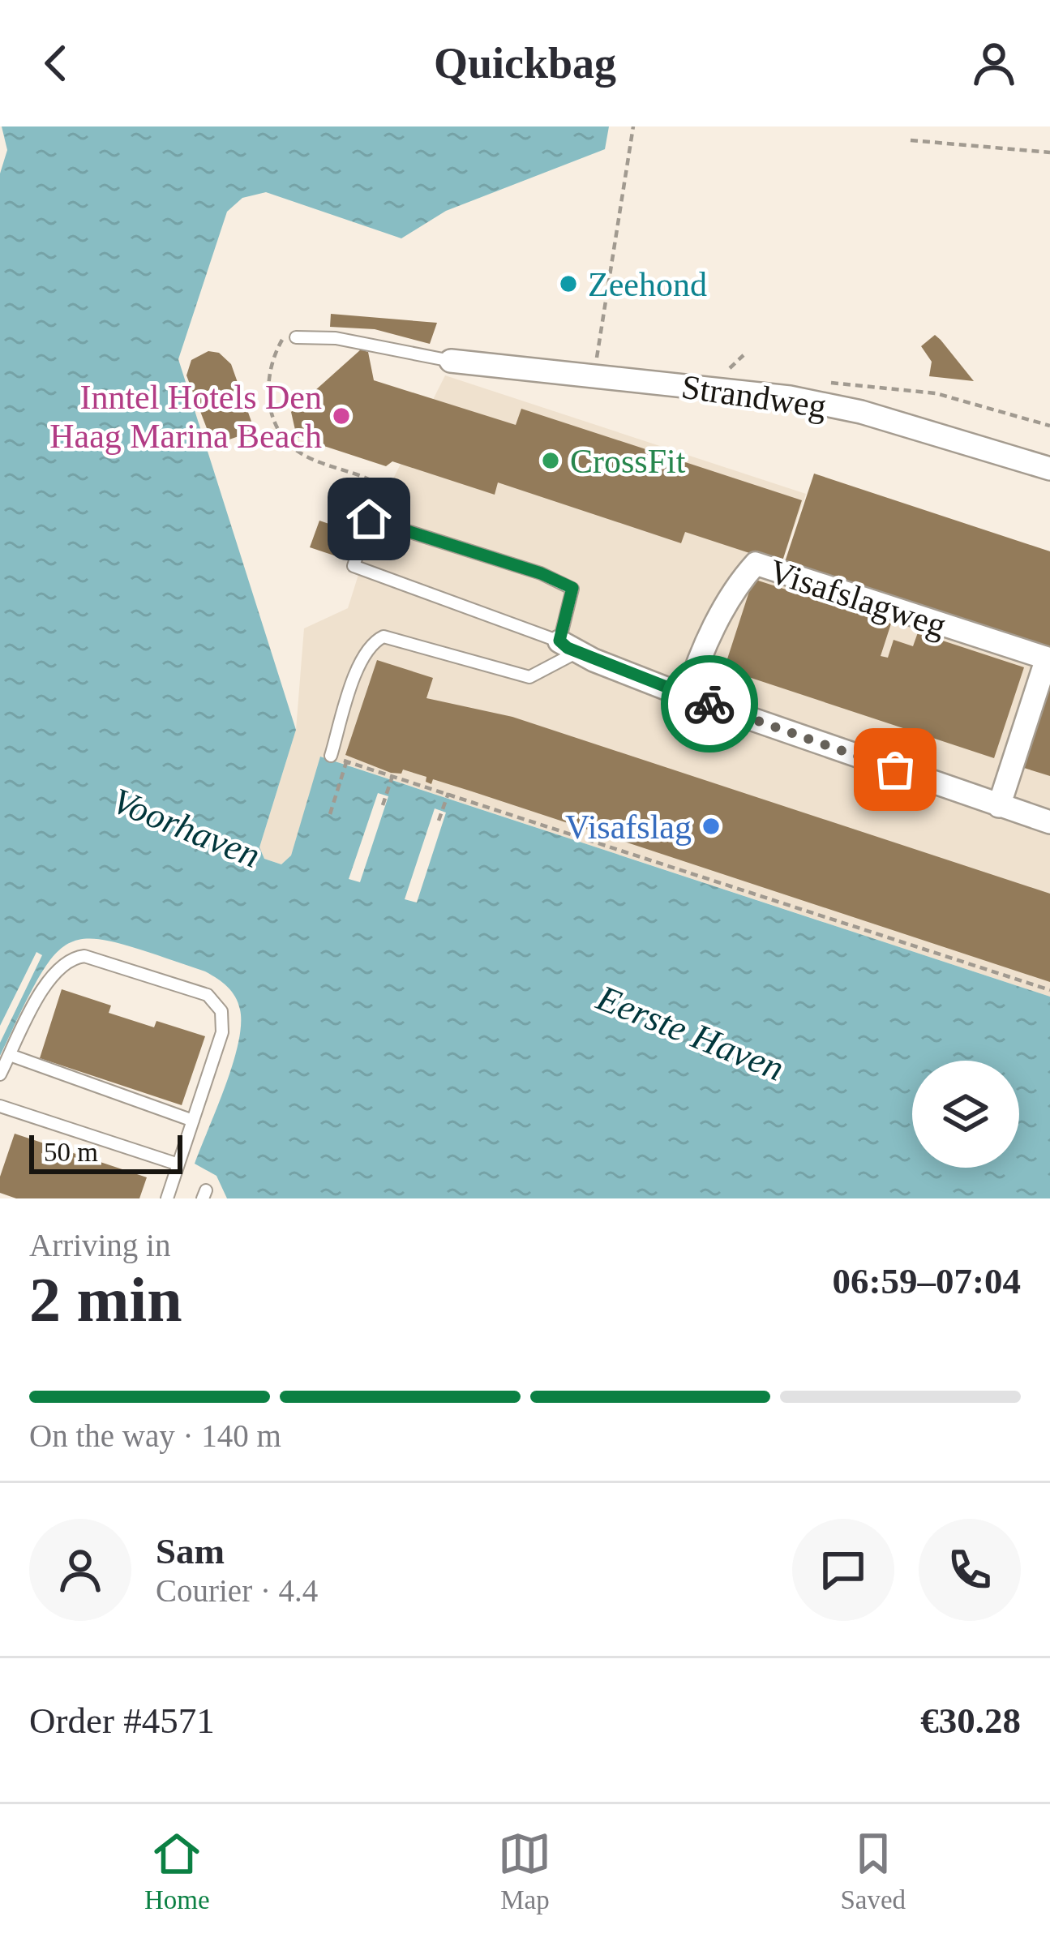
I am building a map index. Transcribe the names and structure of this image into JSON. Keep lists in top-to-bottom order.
{
  "streets": {
    "street": ["Strandweg", "Visafslagweg"]
  },
  "water": ["Voorhaven", "Eerste Haven"],
  "places": [
    "Zeehond",
    "Inntel Hotels Den Haag Marina Beach",
    "CrossFit",
    "Visafslag"
  ],
  "scale_bar": "50 m",
  "page": {
    "header": "Quickbag",
    "scale": "50 m",
    "heading": ["2 min", "Arriving in", "06:59–07:04"],
    "panel": [
      "Sam",
      "Courier · 4.4",
      "Order #4571",
      "€30.28"
    ],
    "bar": "On the way · 140 m",
    "tabs": ["Home", "Map", "Saved"]
  }
}
